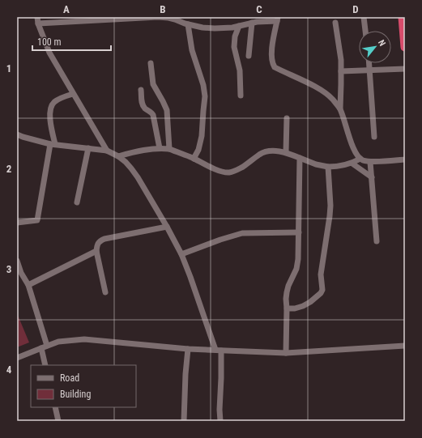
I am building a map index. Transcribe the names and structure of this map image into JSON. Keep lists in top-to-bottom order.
{
  "legend": ["Road", "Building"],
  "scale_bar": "100 m",
  "north": "top right",
  "grid": {
    "columns": [
      "A",
      "B",
      "C",
      "D"
    ],
    "rows": [
      "1",
      "2",
      "3",
      "4"
    ]
  }
}
